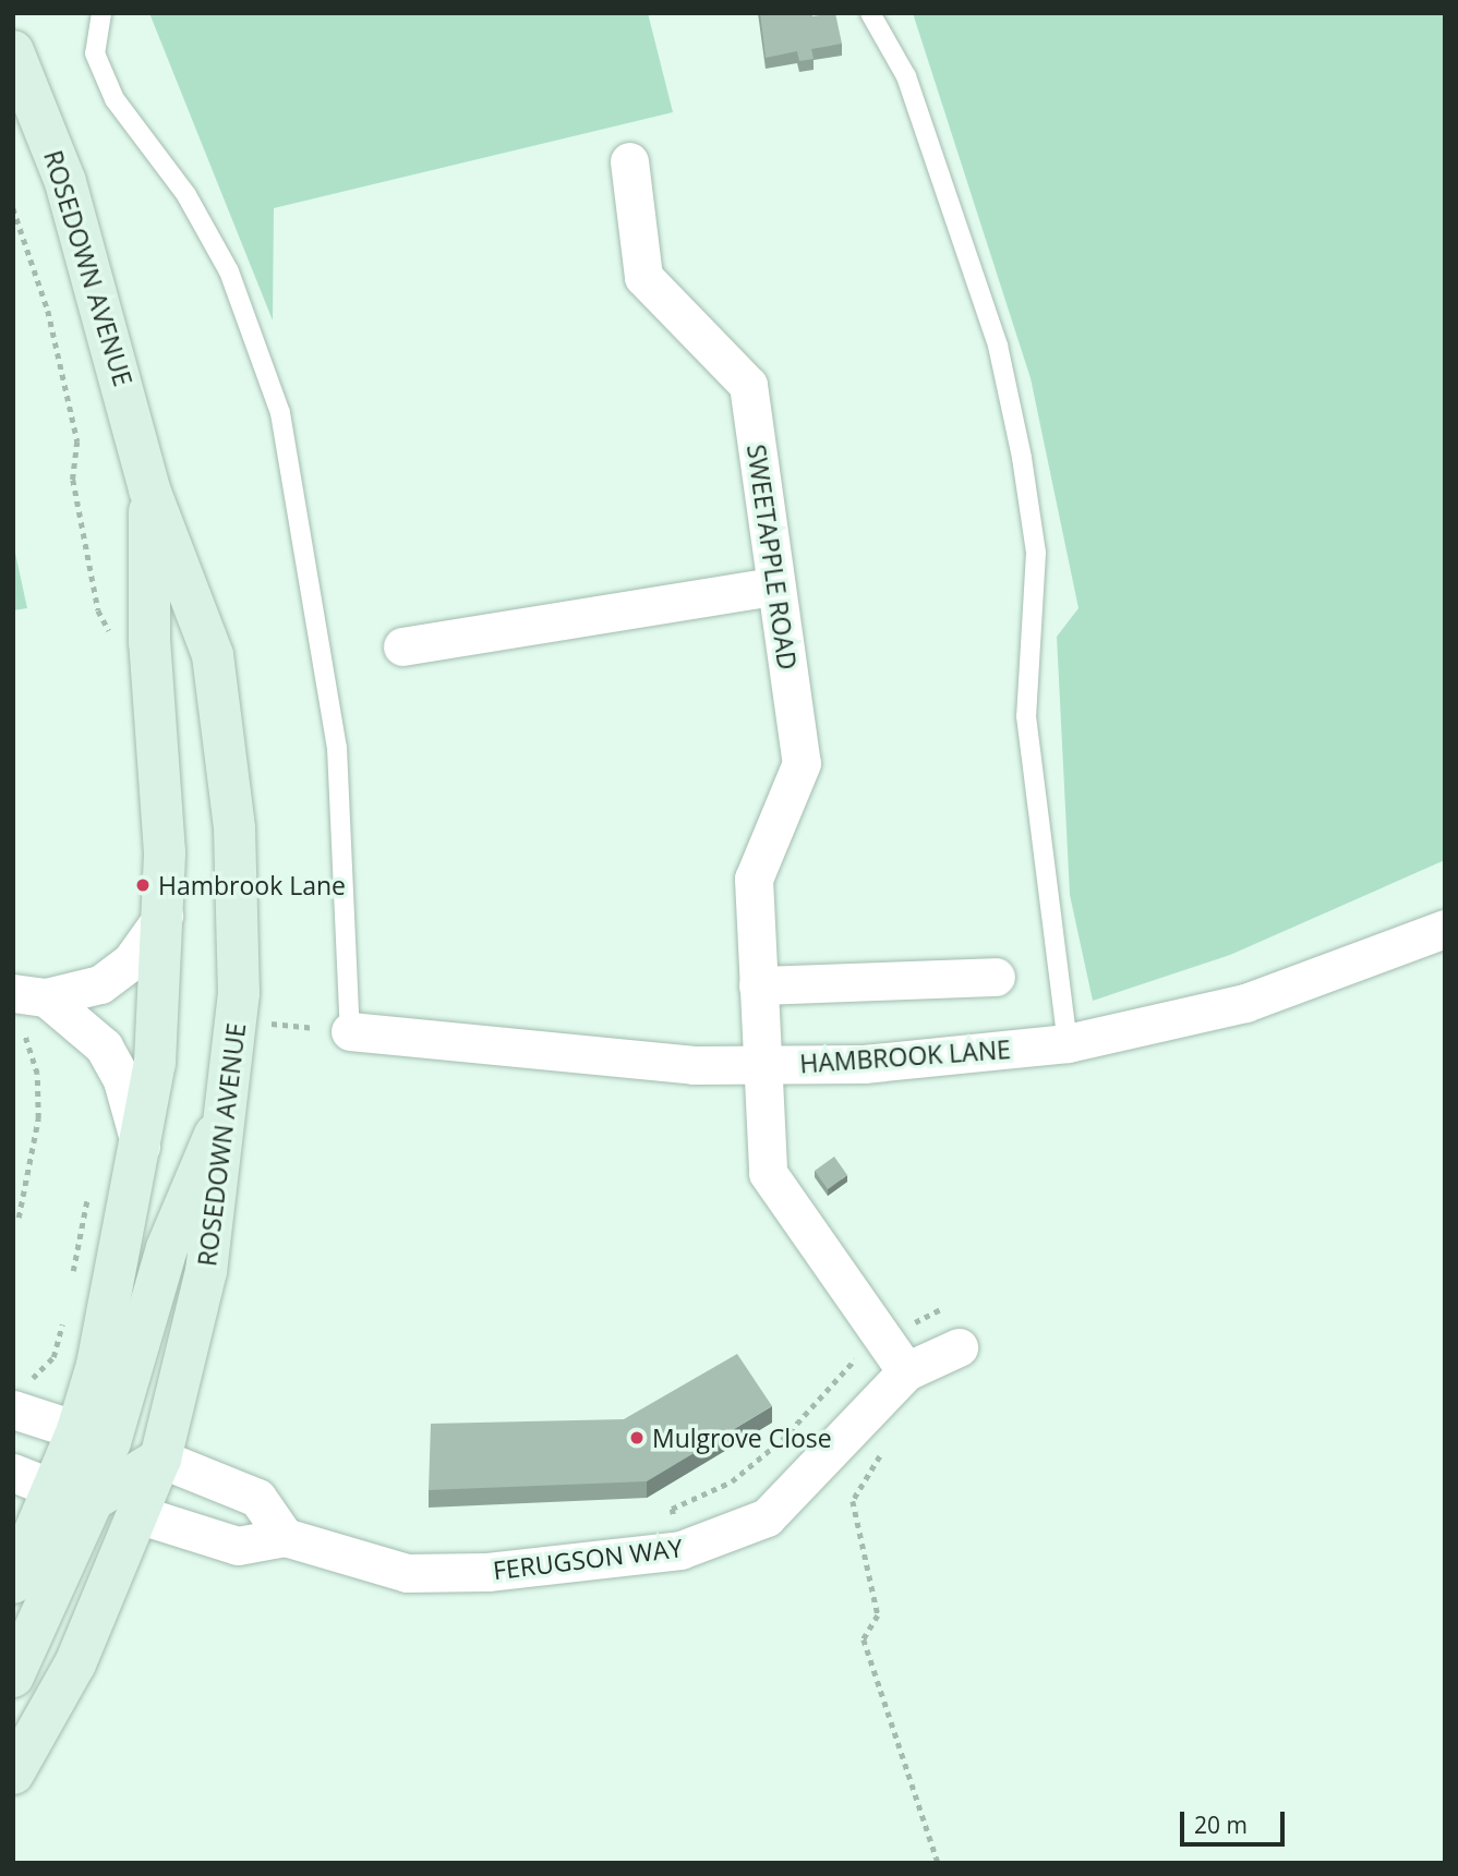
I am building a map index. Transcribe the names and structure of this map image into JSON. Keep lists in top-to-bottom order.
{
  "streets": {
    "street": [
      "ROSEDOWN AVENUE",
      "SWEETAPPLE ROAD",
      "HAMBROOK LANE",
      "FERUGSON WAY"
    ]
  },
  "crossings": [
    ["ROSEDOWN AVENUE", "FERUGSON WAY"],
    ["SWEETAPPLE ROAD", "HAMBROOK LANE"],
    ["SWEETAPPLE ROAD", "FERUGSON WAY"]
  ],
  "places": ["Hambrook Lane", "Mulgrove Close"],
  "scale_bar": "20 m"
}
